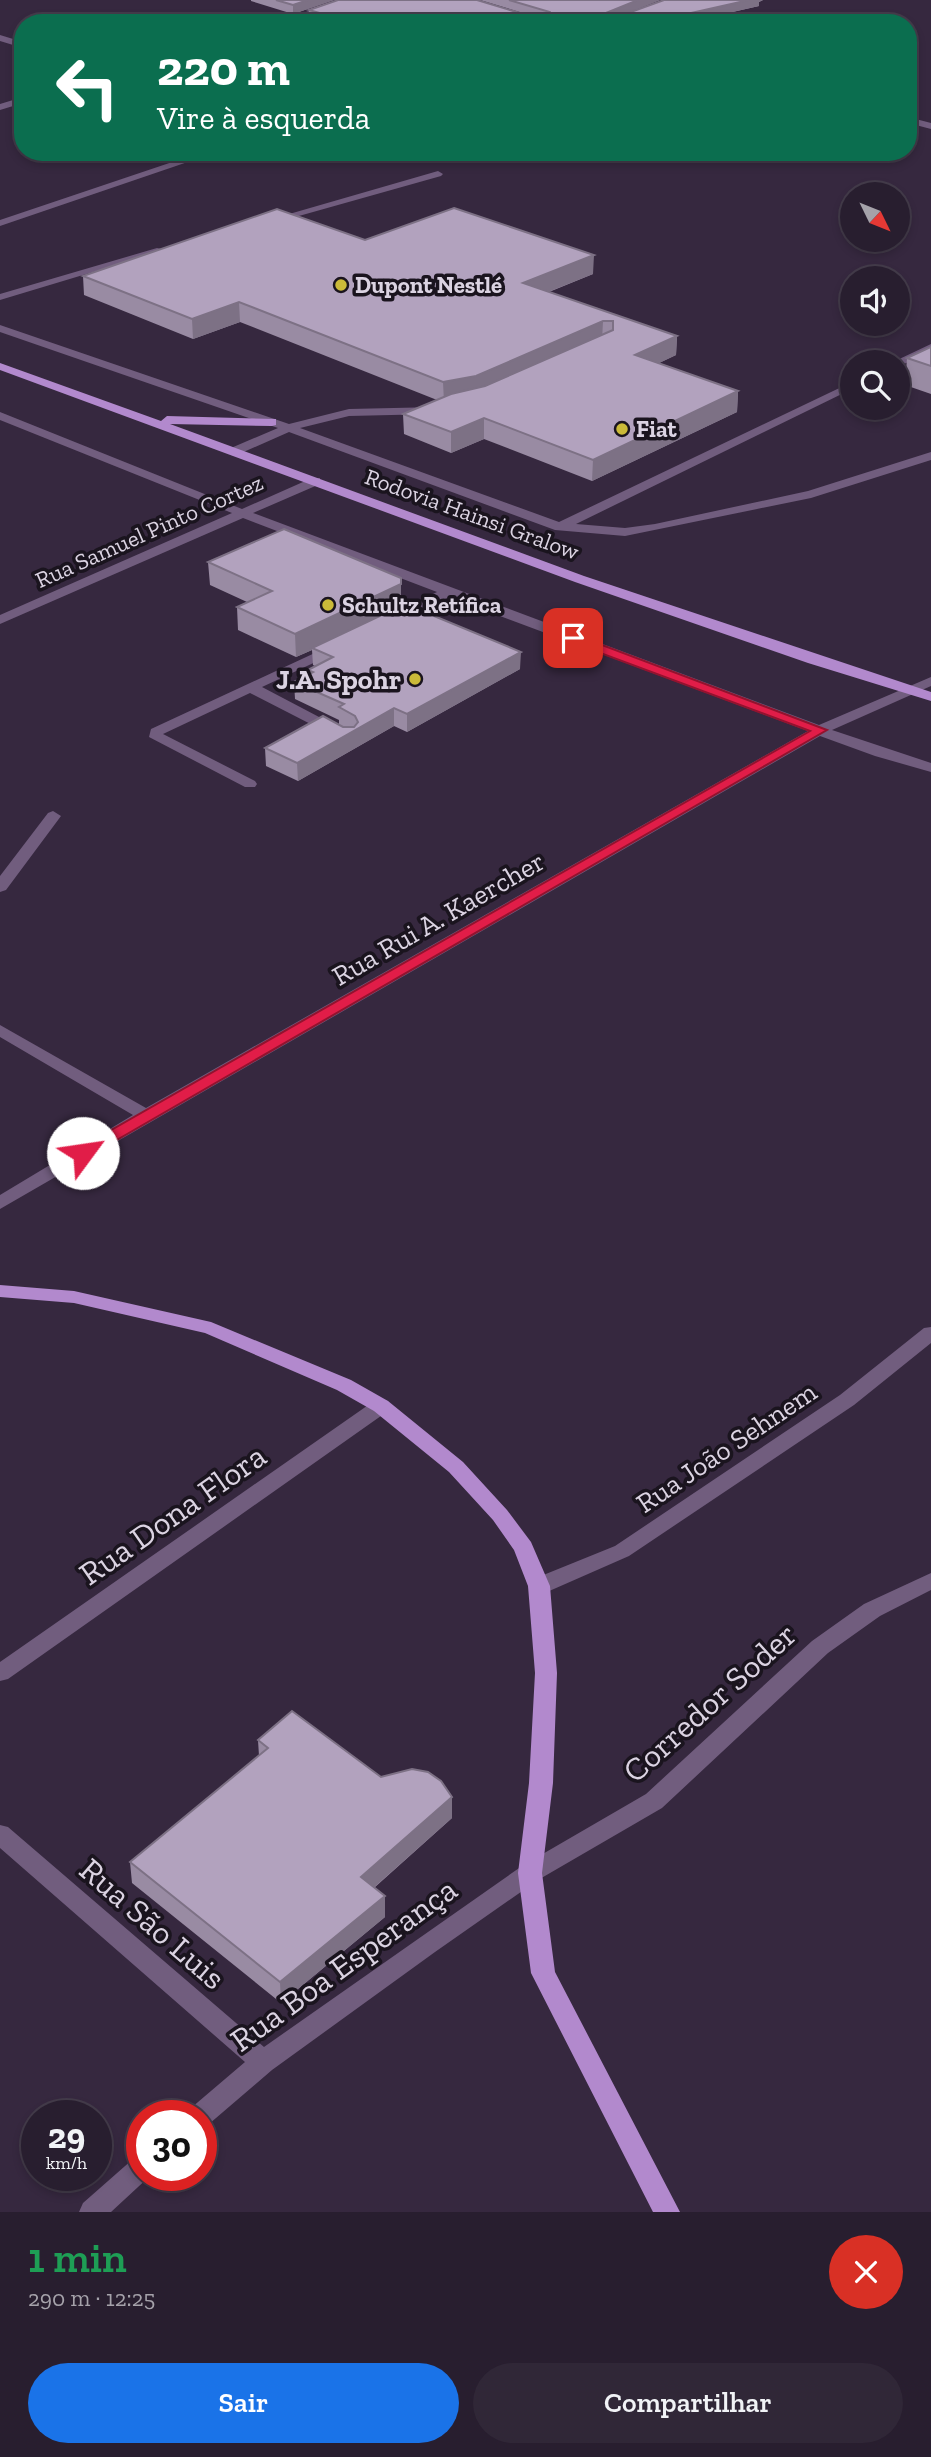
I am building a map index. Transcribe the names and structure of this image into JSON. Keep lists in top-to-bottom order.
{
  "streets": {
    "main road": ["Rodovia Hainsi Gralow"],
    "street": [
      "Rua Samuel Pinto Cortez",
      "Rua Rui A. Kaercher",
      "Rua João Sehnem",
      "Rua Dona Flora",
      "Corredor Soder",
      "Rua São Luis",
      "Rua Boa Esperança"
    ]
  },
  "crossings": [
    ["Rodovia Hainsi Gralow", "Rua Samuel Pinto Cortez"],
    ["Rodovia Hainsi Gralow", "Rua Rui A. Kaercher"],
    ["Corredor Soder", "Rua Boa Esperança"],
    ["Rua São Luis", "Rua Boa Esperança"]
  ],
  "places": [
    "Dupont Nestlé",
    "Fiat",
    "Schultz Retífica",
    "J.A. Spohr"
  ],
  "north": "bottom right",
  "page": {
    "turn": ["220 m", "Vire à esquerda"],
    "speed": "29 km/h",
    "limit": "30",
    "heading": ["1 min", "290 m · 12:25"],
    "buttons": ["Sair", "Compartilhar"]
  }
}
